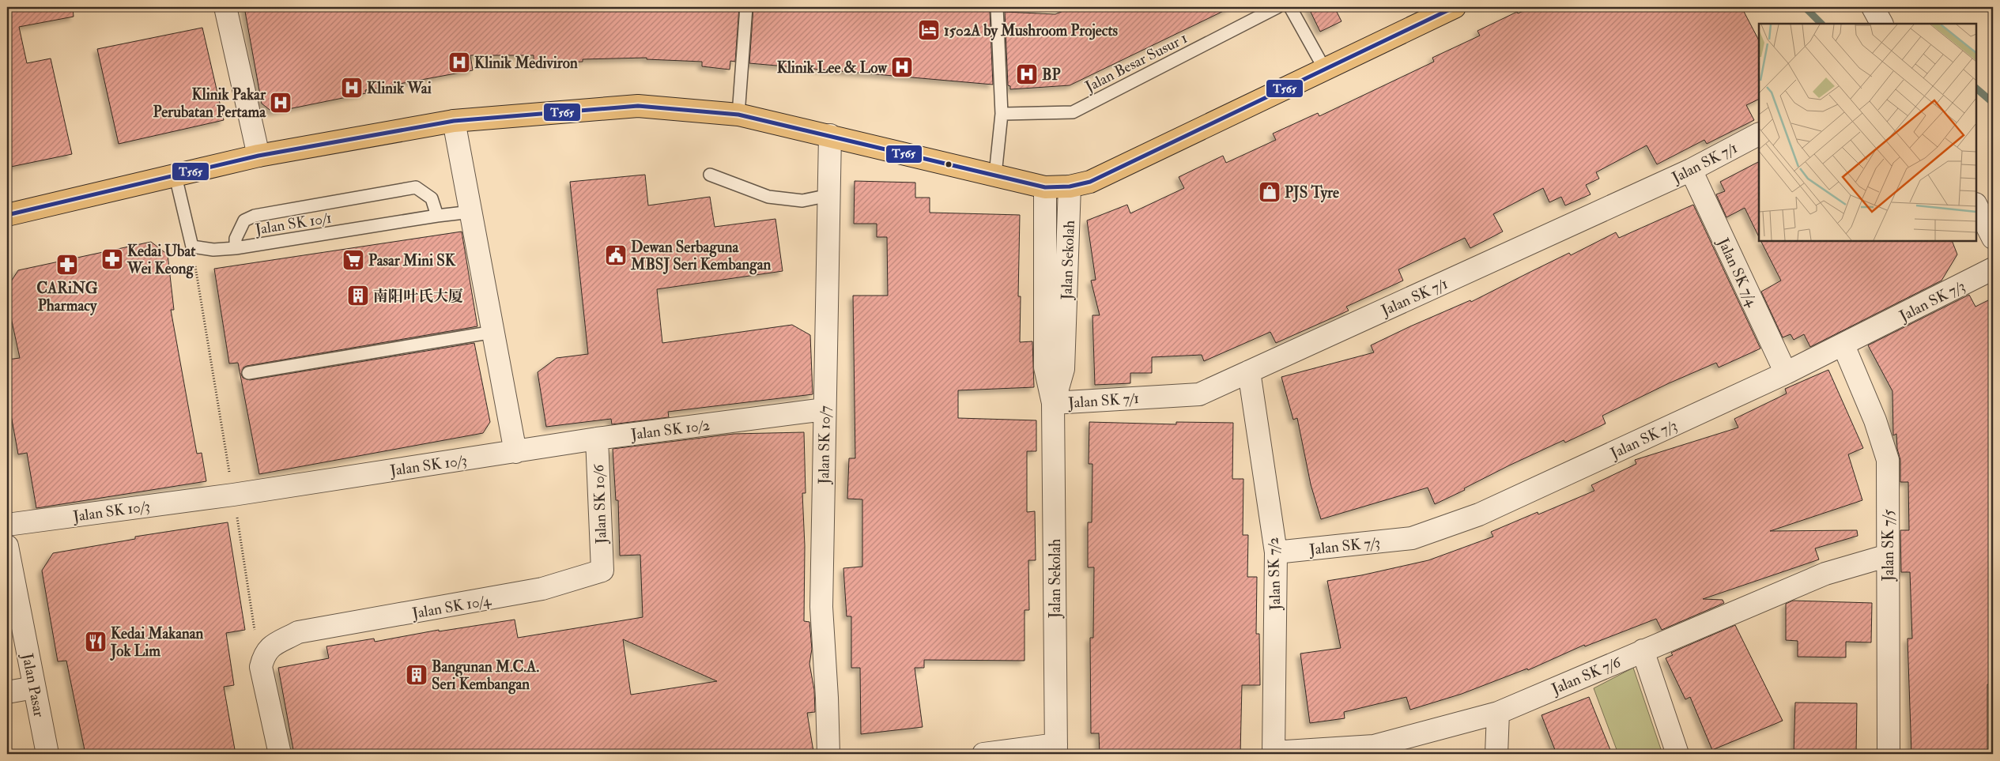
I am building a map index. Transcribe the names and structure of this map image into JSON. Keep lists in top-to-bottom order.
{
  "streets": {
    "street": [
      "Jalan SK 7/1",
      "Jalan Sekolah",
      "Jalan SK 7/4",
      "Jalan SK 7/3",
      "Jalan SK 10/2",
      "Jalan SK 10/7",
      "Jalan SK 10/3",
      "Jalan SK 10/6",
      "Jalan SK 7/5",
      "Jalan SK 7/2",
      "Jalan SK 10/4",
      "Jalan SK 7/6",
      "Jalan Pasar"
    ],
    "lane": ["Jalan Besar Susur 1", "Jalan SK 10/1"]
  },
  "crossings": [
    ["Jalan SK 7/1", "Jalan Sekolah"],
    ["Jalan SK 7/1", "Jalan SK 7/4"],
    ["Jalan SK 7/1", "Jalan SK 7/2"],
    ["Jalan SK 7/4", "Jalan SK 7/3"],
    ["Jalan SK 7/3", "Jalan SK 7/5"],
    ["Jalan SK 7/3", "Jalan SK 7/2"],
    ["Jalan SK 10/2", "Jalan SK 10/7"],
    ["Jalan SK 10/2", "Jalan SK 10/3"],
    ["Jalan SK 10/2", "Jalan SK 10/6"],
    ["Jalan SK 10/6", "Jalan SK 10/4"],
    ["Jalan SK 7/5", "Jalan SK 7/6"],
    ["Jalan SK 7/2", "Jalan SK 7/6"]
  ],
  "places": {
    "hotel": ["1502A by Mushroom Projects"],
    "hospital": [
      "Klinik Mediviron",
      "Klinik Lee & Low",
      "BP",
      "Klinik Wai",
      "Klinik Pakar Perubatan Pertama"
    ],
    "shop": ["PJS Tyre"],
    "public building": ["Dewan Serbaguna MBSJ Seri Kembangan"],
    "pharmacy": ["Kedai Ubat Wei Keong", "CARiNG Pharmacy"],
    "supermarket": ["Pasar Mini SK"],
    "building": ["南阳叶氏大厦", "Bangunan M.C.A. Seri Kembangan"],
    "restaurant": ["Kedai Makanan Jok Lim"]
  },
  "lines": ["transit line T565"]
}
